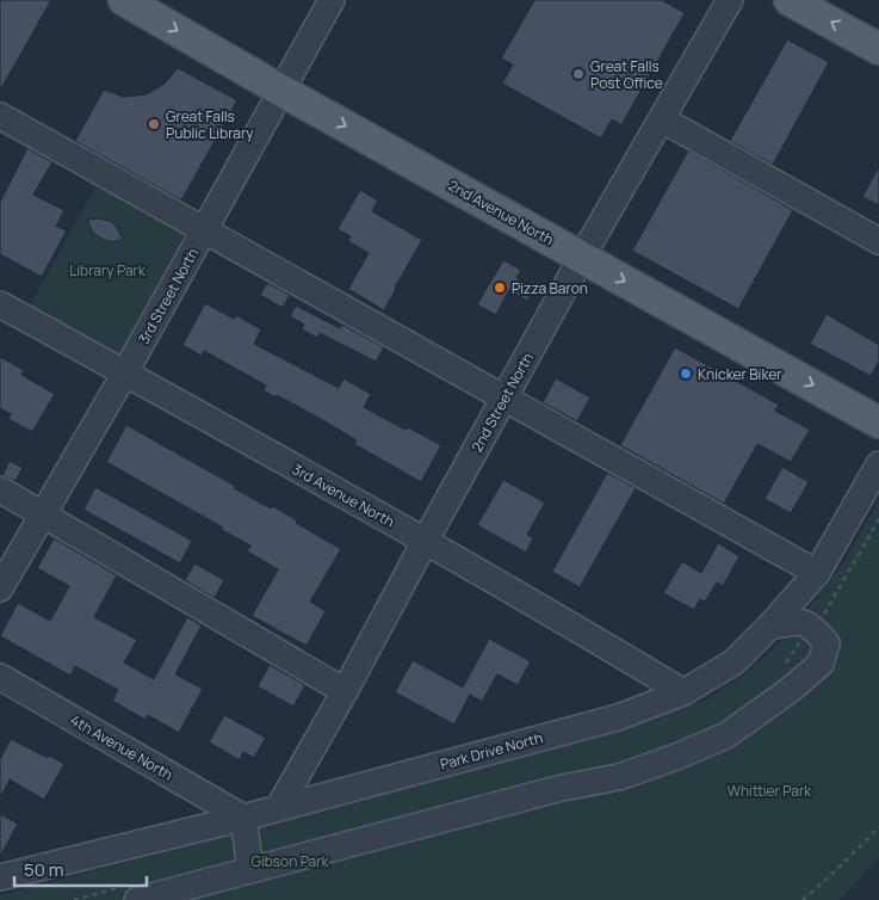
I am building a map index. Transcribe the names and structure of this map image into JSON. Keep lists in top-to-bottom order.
{
  "streets": {
    "main road": ["2nd Avenue North"],
    "street": [
      "3rd Street North",
      "2nd Street North",
      "3rd Avenue North",
      "4th Avenue North",
      "Park Drive North"
    ]
  },
  "crossings": [
    ["2nd Avenue North", "3rd Street North"],
    ["2nd Avenue North", "2nd Street North"],
    ["3rd Street North", "3rd Avenue North"],
    ["2nd Street North", "3rd Avenue North"],
    ["2nd Street North", "Park Drive North"],
    ["3rd Avenue North", "Park Drive North"],
    ["4th Avenue North", "Park Drive North"]
  ],
  "one_way": ["2nd Avenue North"],
  "parks": ["Library Park", "Whittier Park", "Gibson Park"],
  "places": [
    "Great Falls Post Office",
    "Great Falls Public Library",
    "Pizza Baron",
    "Knicker Biker"
  ],
  "scale_bar": "50 m"
}
